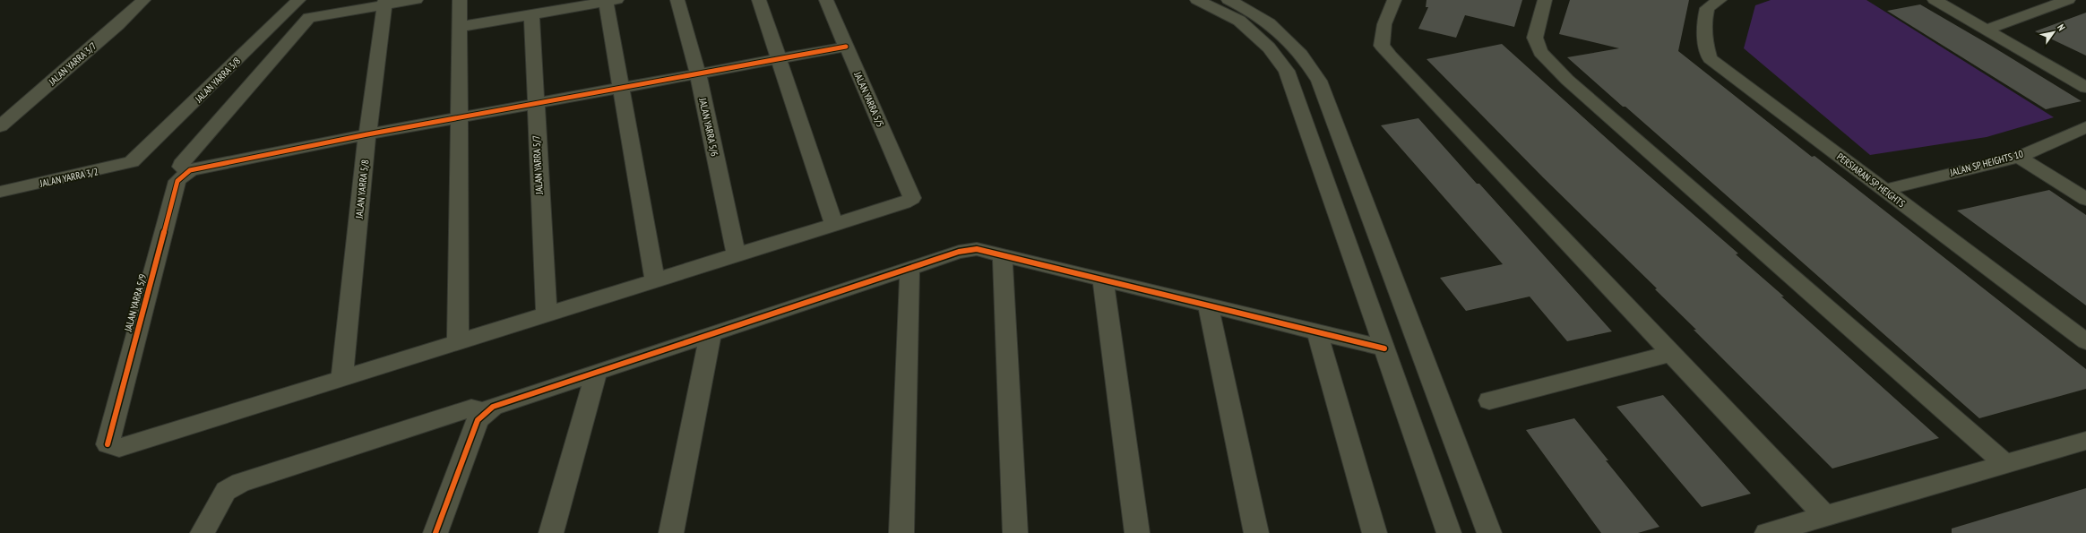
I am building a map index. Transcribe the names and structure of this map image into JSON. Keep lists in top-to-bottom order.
{
  "streets": {
    "street": [
      "JALAN YARRA 3/7",
      "JALAN YARRA 3/8",
      "JALAN YARRA 5/5",
      "JALAN YARRA 5/6",
      "JALAN SP HEIGHTS 10",
      "JALAN YARRA 5/7",
      "JALAN YARRA 3/2",
      "PERSIARAN SP HEIGHTS",
      "JALAN YARRA 5/8",
      "JALAN YARRA 5/9"
    ]
  },
  "crossings": [
    ["JALAN YARRA 3/8", "JALAN YARRA 3/2"],
    ["JALAN SP HEIGHTS 10", "PERSIARAN SP HEIGHTS"],
    ["JALAN YARRA 5/8", "JALAN YARRA 5/9"]
  ],
  "north": "top right"
}
